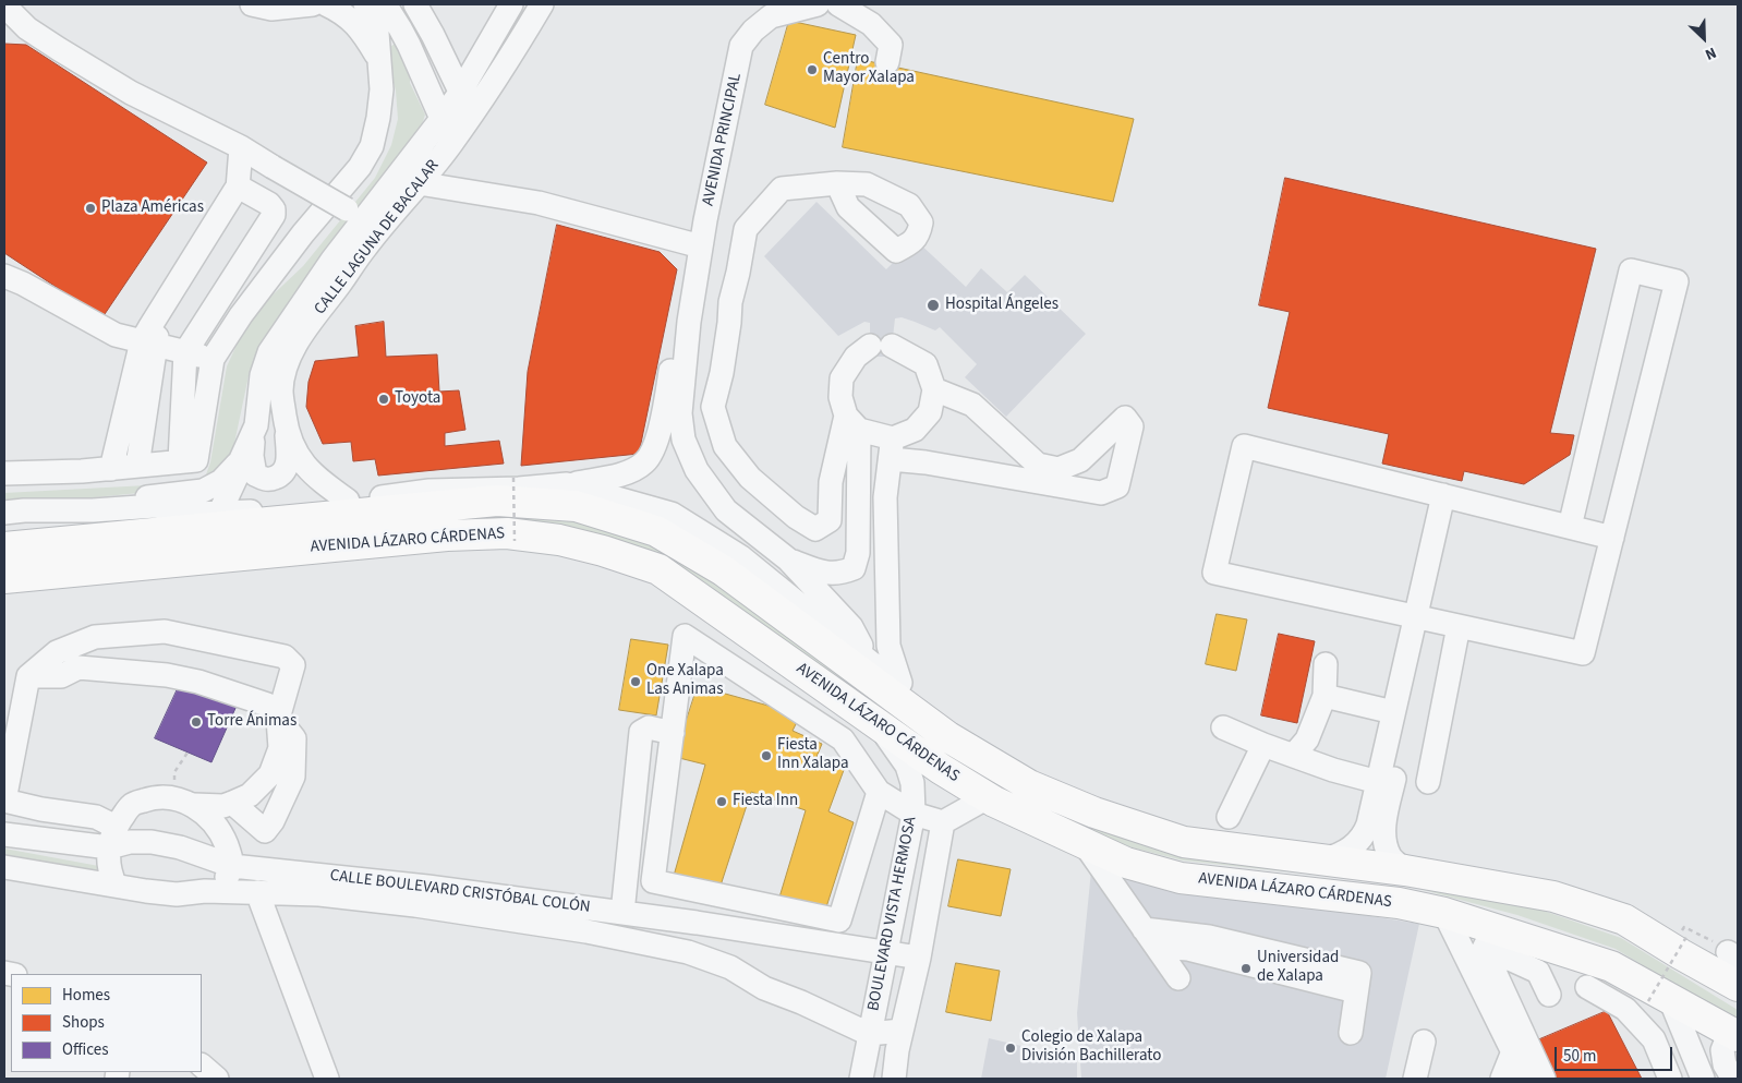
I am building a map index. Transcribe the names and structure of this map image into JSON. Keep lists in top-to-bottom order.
{
  "streets": {
    "highway": ["AVENIDA LÁZARO CÁRDENAS"],
    "street": [
      "AVENIDA PRINCIPAL",
      "CALLE LAGUNA DE BACALAR",
      "CALLE BOULEVARD CRISTÓBAL COLÓN",
      "BOULEVARD VISTA HERMOSA"
    ]
  },
  "crossings": [
    ["AVENIDA LÁZARO CÁRDENAS", "BOULEVARD VISTA HERMOSA"],
    ["CALLE BOULEVARD CRISTÓBAL COLÓN", "BOULEVARD VISTA HERMOSA"]
  ],
  "places": [
    "Centro Mayor Xalapa",
    "Plaza Américas",
    "Hospital Ángeles",
    "Toyota",
    "One Xalapa Las Animas",
    "Torre Ánimas",
    "Fiesta Inn Xalapa",
    "Fiesta Inn",
    "Universidad de Xalapa",
    "Colegio de Xalapa División Bachillerato"
  ],
  "legend": ["Homes", "Shops", "Offices"],
  "scale_bar": "50 m",
  "north": "bottom right"
}
